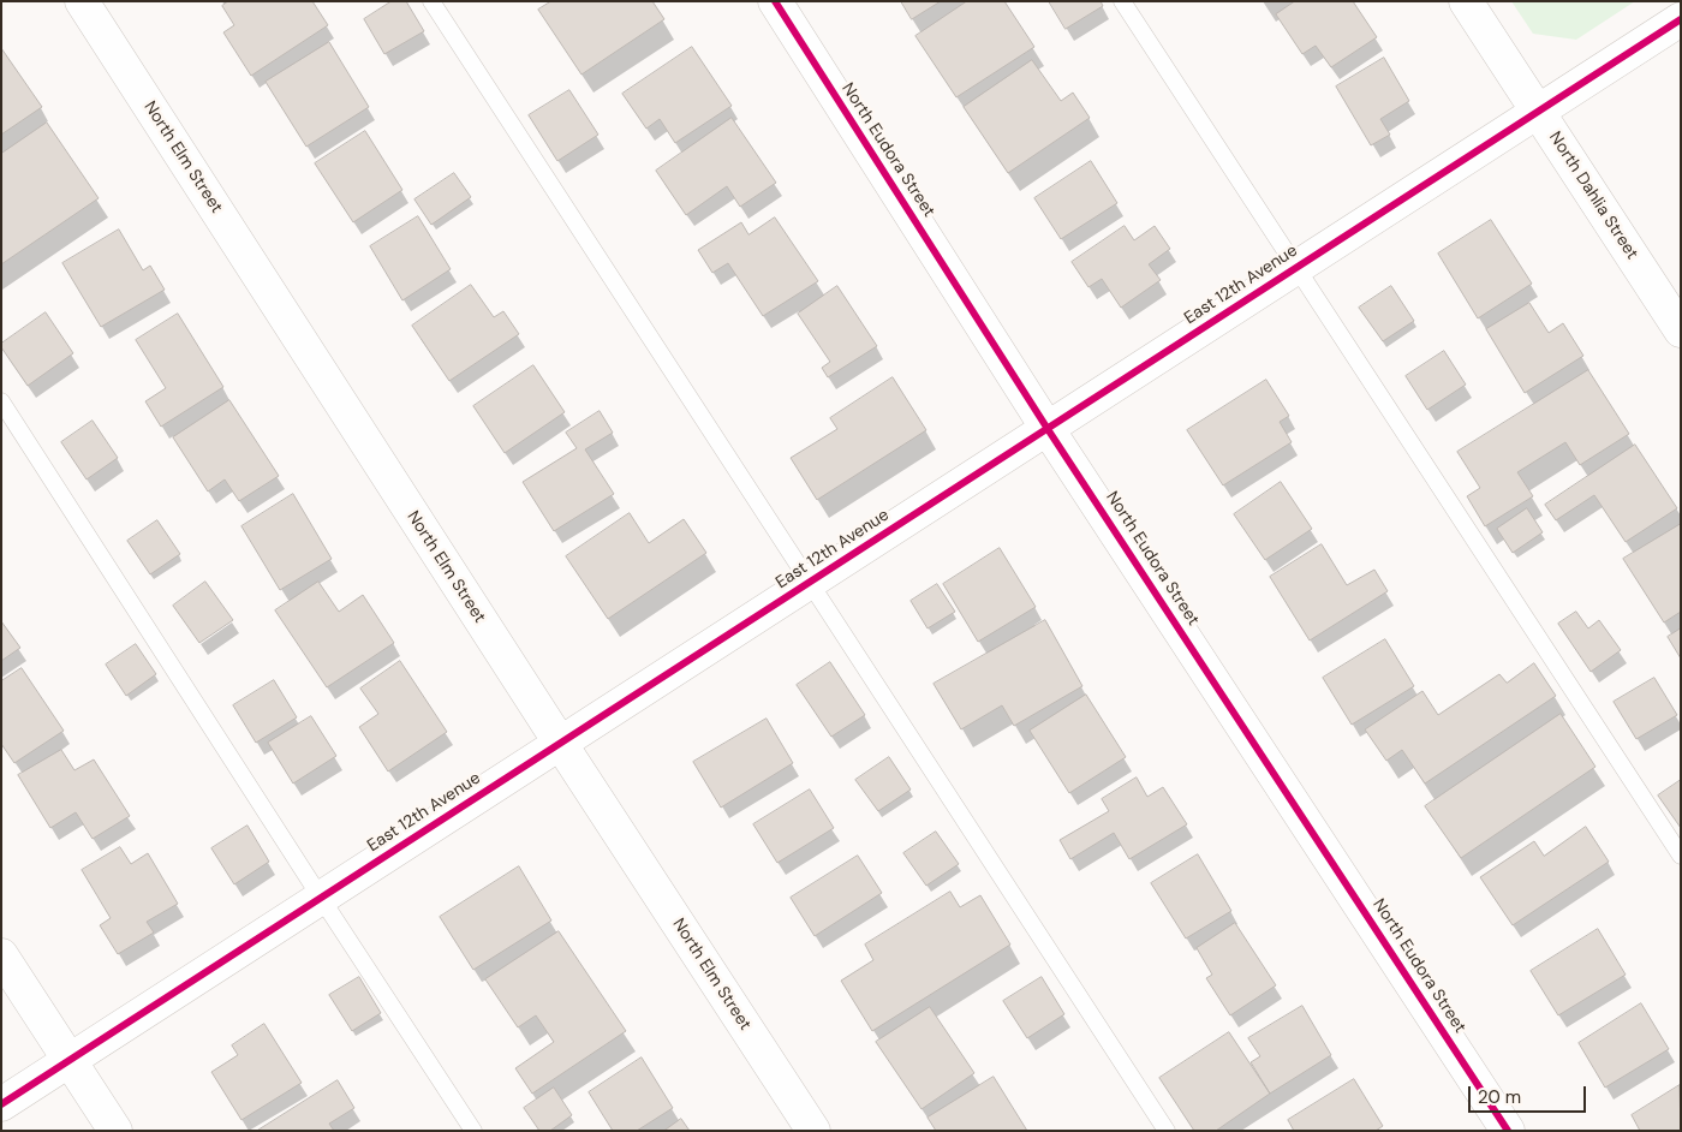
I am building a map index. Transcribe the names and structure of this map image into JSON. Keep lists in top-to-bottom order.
{
  "streets": {
    "street": [
      "North Eudora Street",
      "North Elm Street",
      "North Dahlia Street",
      "East 12th Avenue"
    ]
  },
  "crossings": [
    ["North Eudora Street", "East 12th Avenue"],
    ["North Elm Street", "East 12th Avenue"],
    ["North Dahlia Street", "East 12th Avenue"]
  ],
  "scale_bar": "20 m"
}
